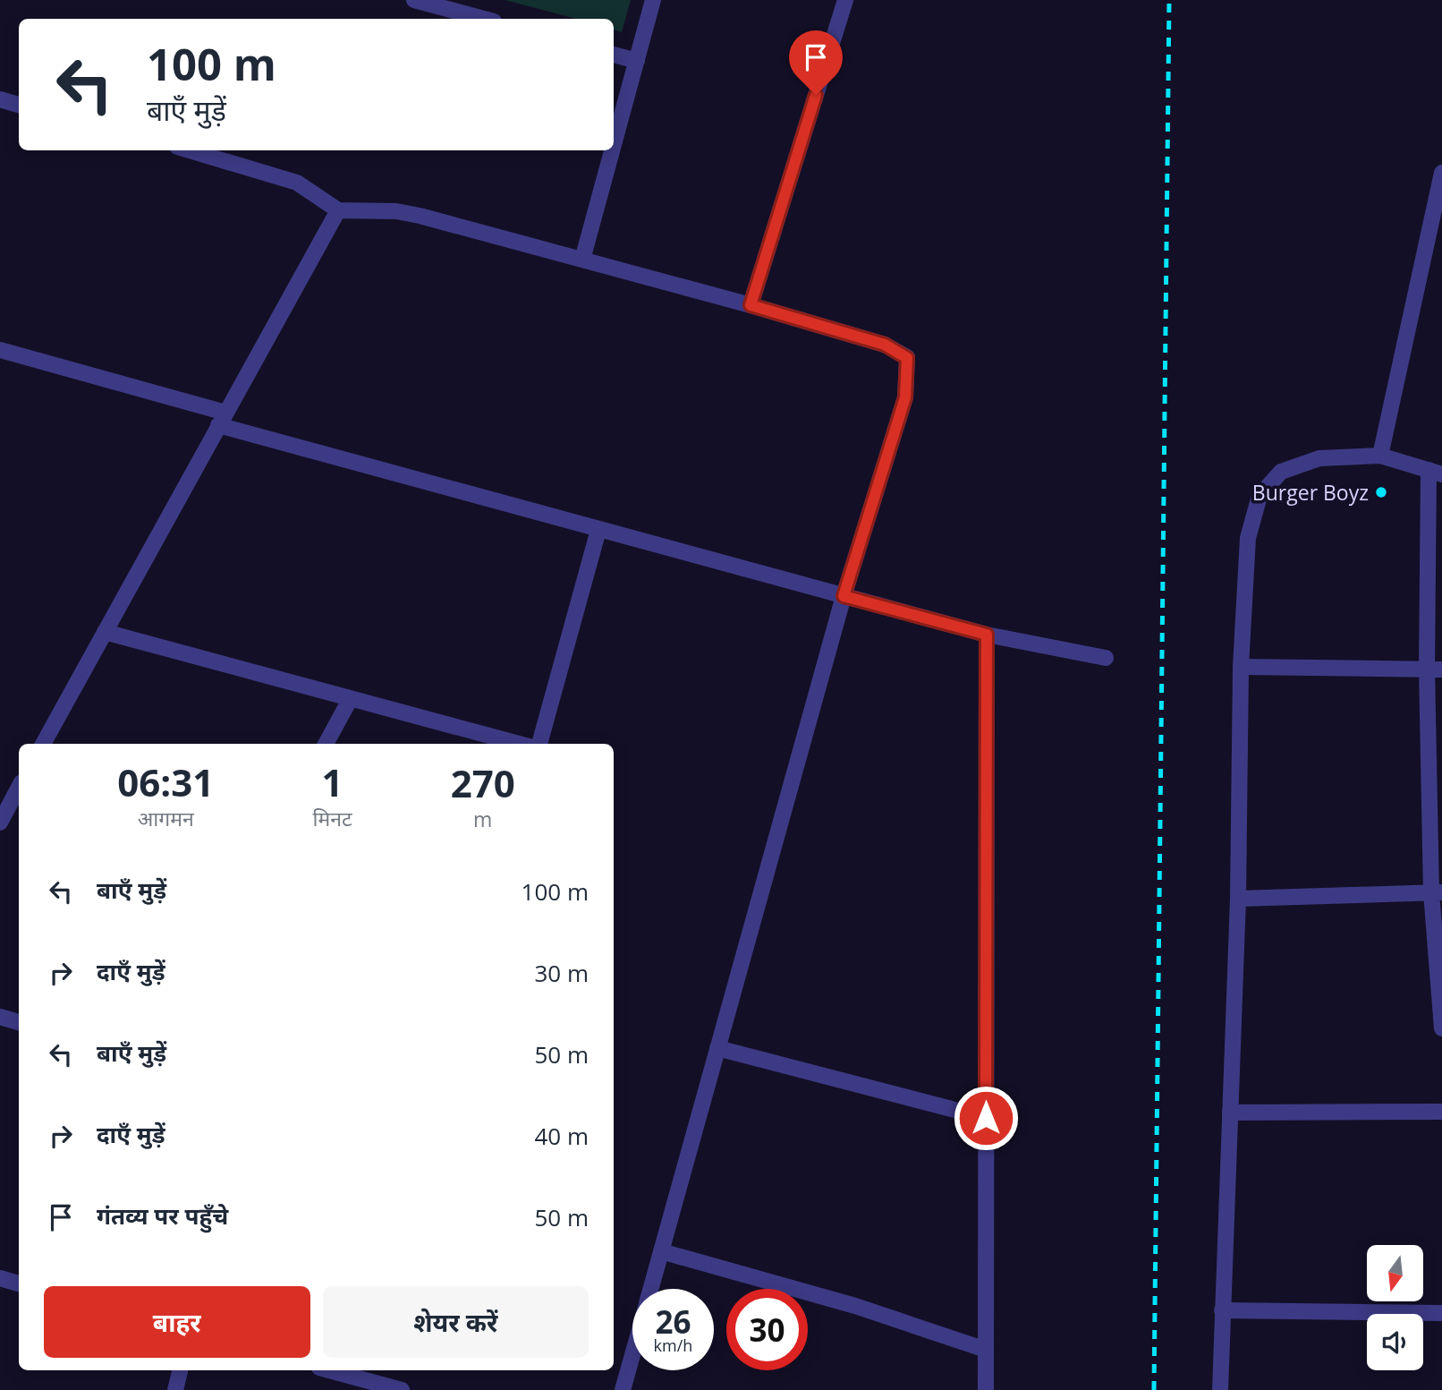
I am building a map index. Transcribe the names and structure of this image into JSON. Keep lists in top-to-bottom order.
{
  "places": ["Burger Boyz"],
  "north": "bottom",
  "page": {
    "turn": ["100 m", "बाएँ मुड़ें"],
    "eta": [
      "06:31",
      "आगमन",
      "1",
      "मिनट",
      "270",
      "m"
    ],
    "list": [
      {
        "name": "बाएँ मुड़ें",
        "value": "100 m"
      },
      {
        "name": "दाएँ मुड़ें",
        "value": "30 m"
      },
      {
        "name": "बाएँ मुड़ें",
        "value": "50 m"
      },
      {
        "name": "दाएँ मुड़ें",
        "value": "40 m"
      },
      {
        "name": "गंतव्य पर पहुँचे",
        "value": "50 m"
      }
    ],
    "buttons": ["बाहर", "शेयर करें"],
    "speed": "26 km/h",
    "limit": "30"
  }
}
